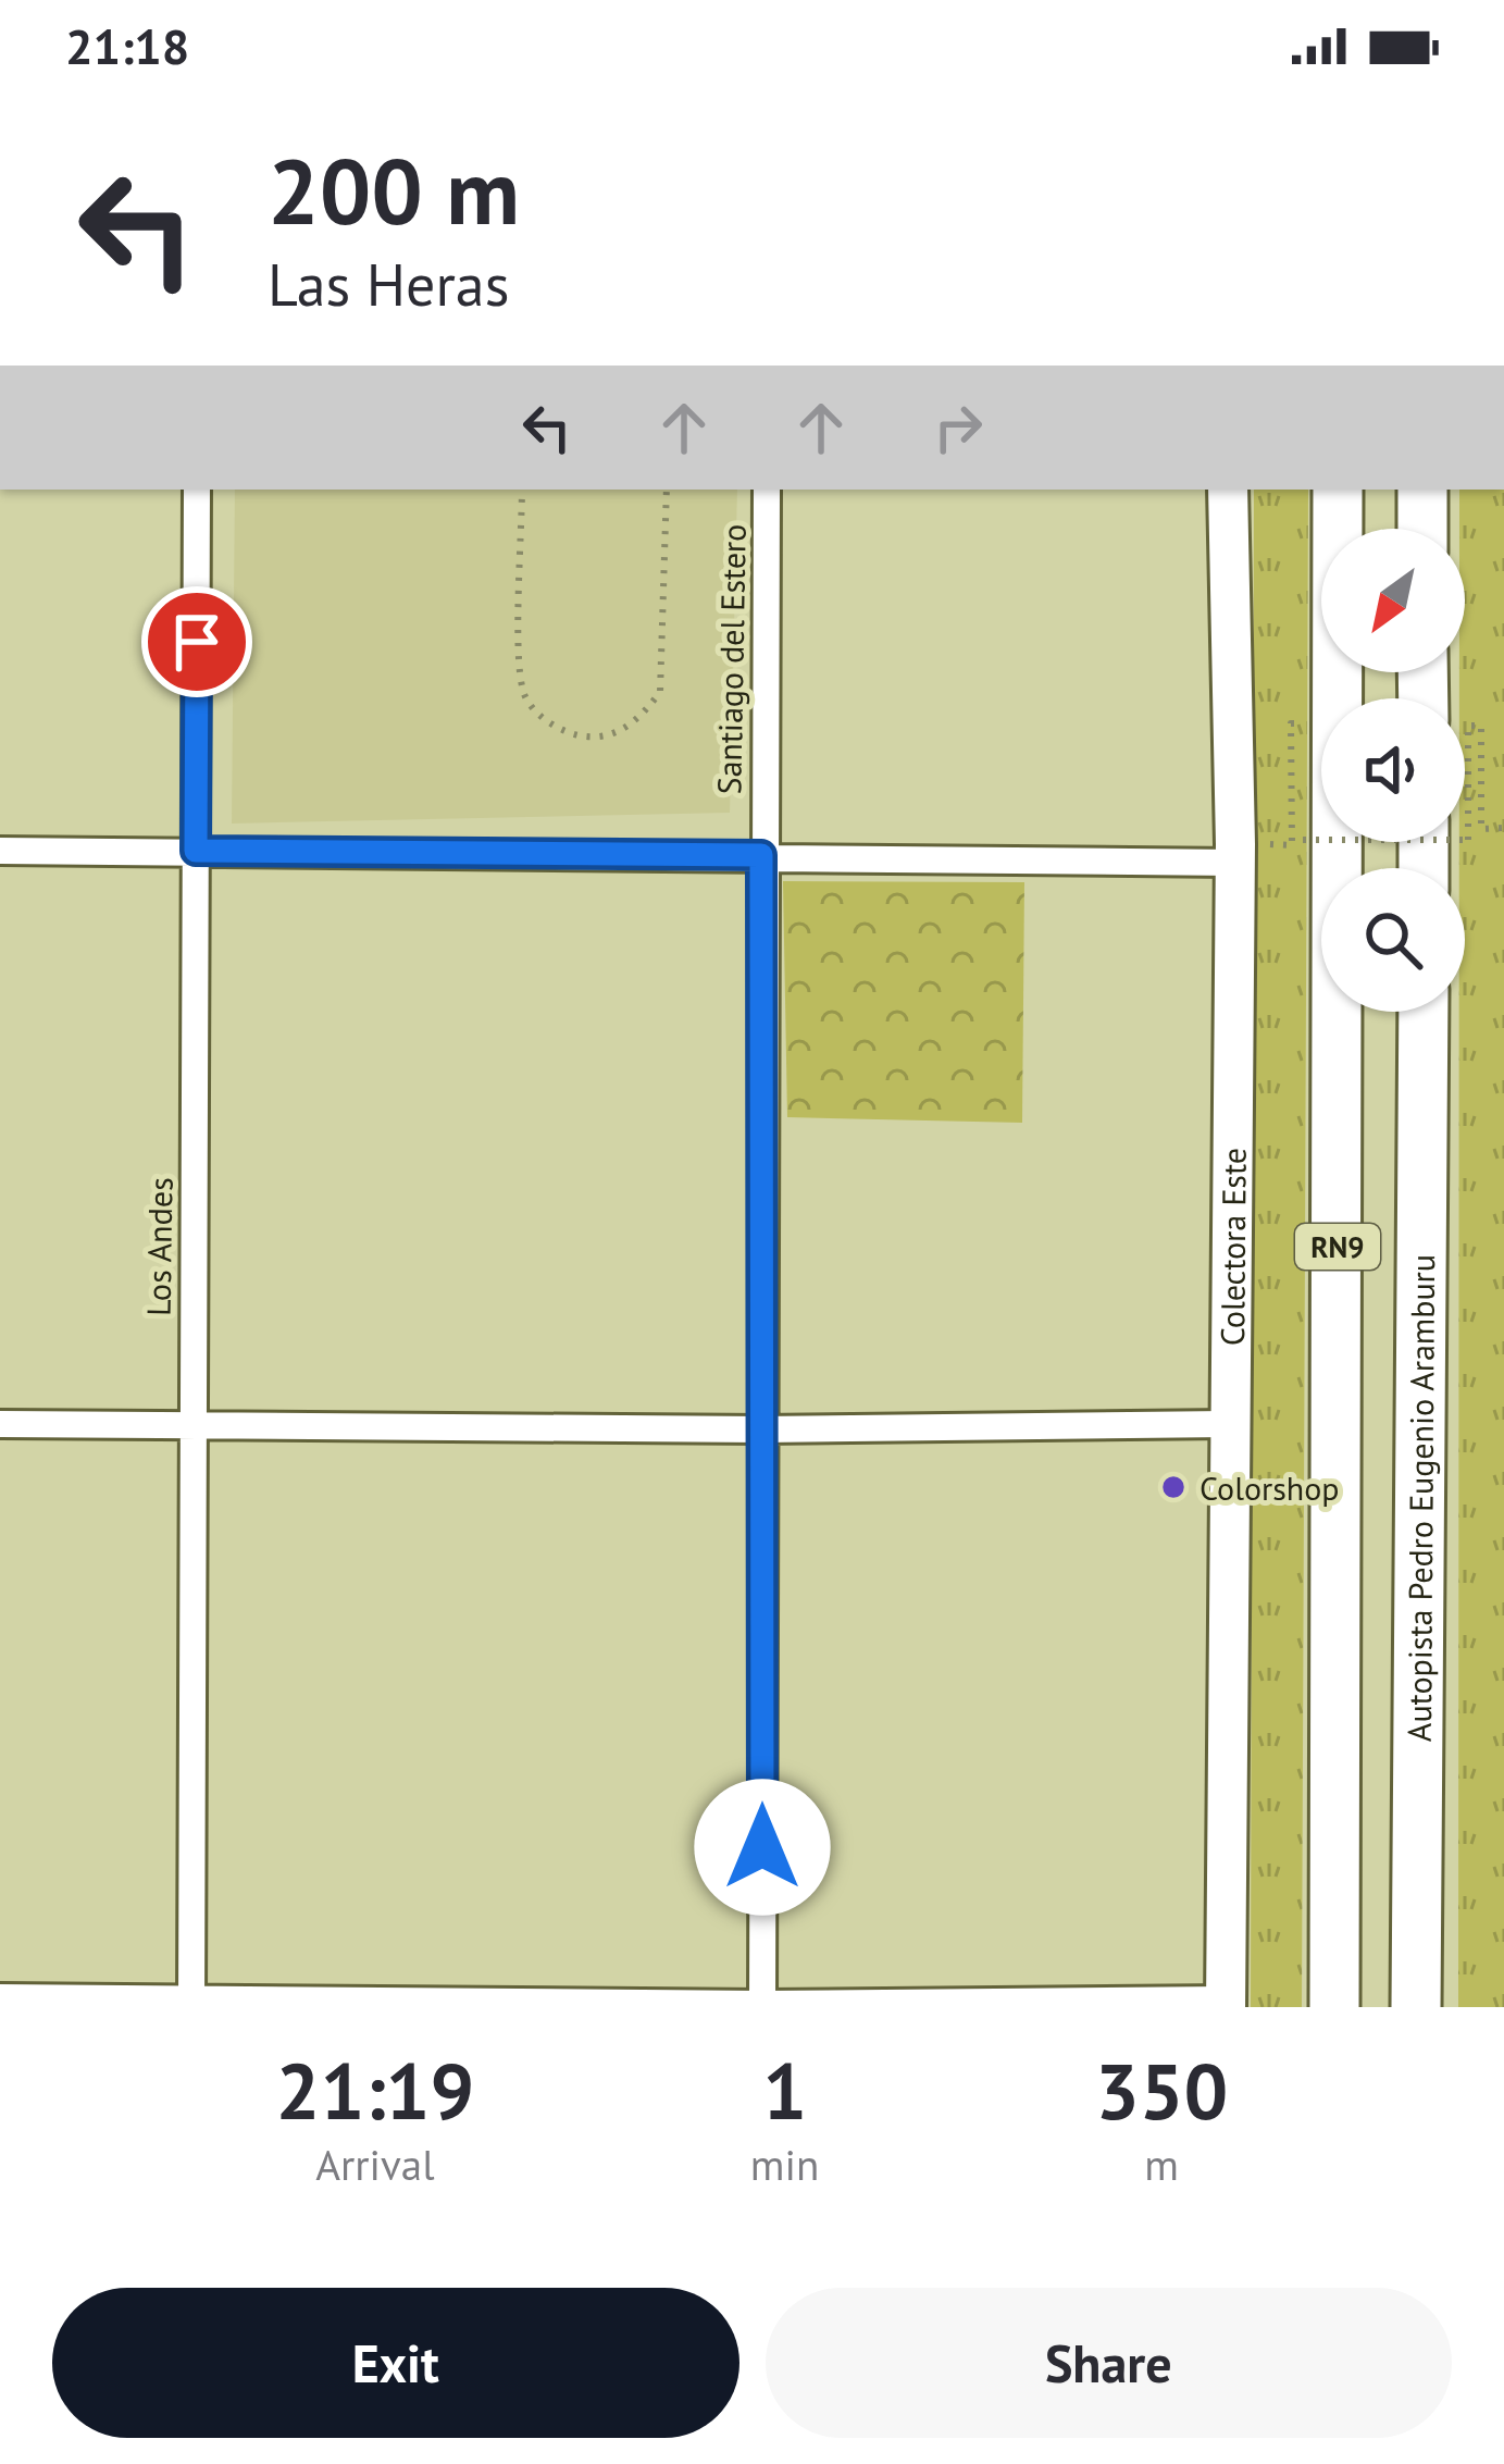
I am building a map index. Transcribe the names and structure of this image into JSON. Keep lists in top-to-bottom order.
{
  "streets": {
    "highway": ["RN9", "Autopista Pedro Eugenio Aramburu"],
    "street": ["Santiago del Estero", "Los Andes", "Colectora Este"]
  },
  "places": ["Colorshop"],
  "north": "bottom left",
  "page": {
    "status": "21:18",
    "turn": ["200 m", "Las Heras"],
    "eta": [
      "21:19",
      "Arrival",
      "1",
      "min",
      "350",
      "m"
    ],
    "buttons": ["Exit", "Share"]
  }
}
